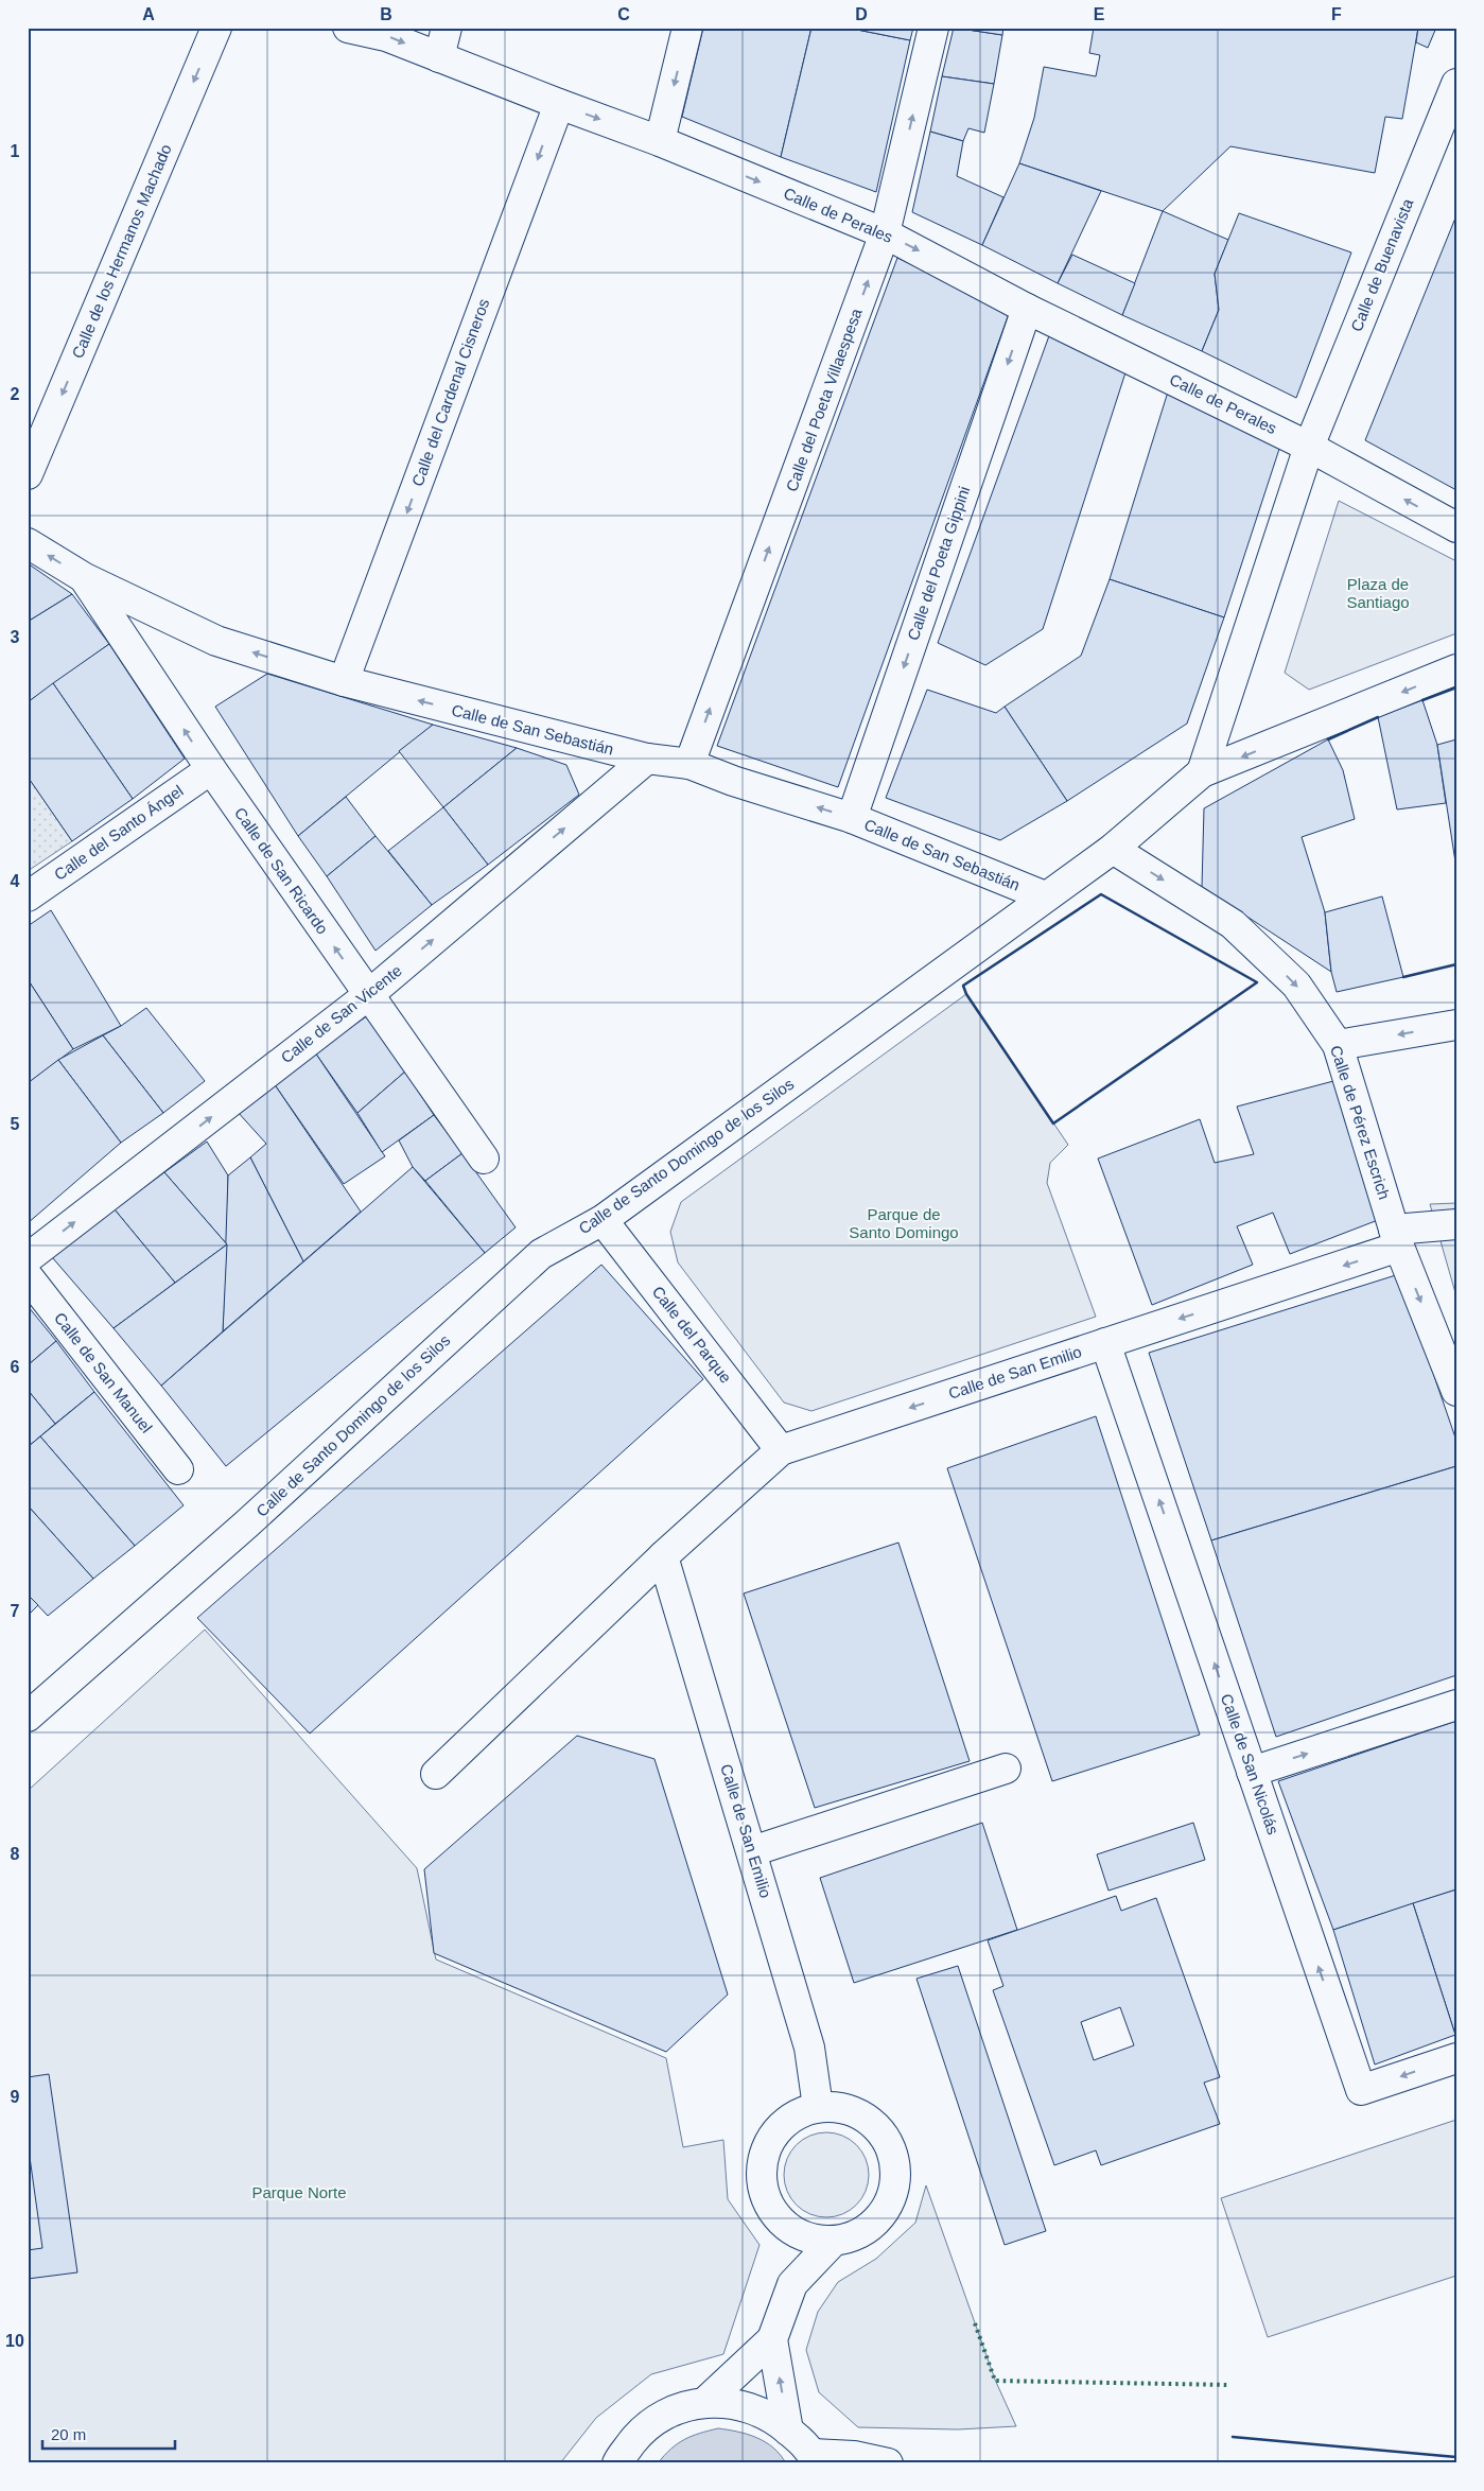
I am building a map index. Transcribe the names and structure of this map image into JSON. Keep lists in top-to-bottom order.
{
  "streets": {
    "street": [
      "Calle de Perales",
      "Calle de los Hermanos Machado",
      "Calle de Buenavista",
      "Calle del Cardenal Cisneros",
      "Calle del Poeta Villaespesa",
      "Calle del Poeta Gippini",
      "Calle de San Sebastián",
      "Calle del Santo Ángel",
      "Calle de San Ricardo",
      "Calle de San Vicente",
      "Calle de Pérez Escrich",
      "Calle de Santo Domingo de los Silos",
      "Calle del Parque",
      "Calle de San Manuel",
      "Calle de San Emilio",
      "Calle de San Nicolás"
    ]
  },
  "crossings": [
    ["Calle de Perales", "Calle de Buenavista"],
    ["Calle de Perales", "Calle del Cardenal Cisneros"],
    ["Calle de Perales", "Calle del Poeta Villaespesa"],
    ["Calle de Perales", "Calle del Poeta Gippini"],
    ["Calle del Cardenal Cisneros", "Calle de San Sebastián"],
    ["Calle del Poeta Villaespesa", "Calle de San Sebastián"],
    ["Calle del Poeta Gippini", "Calle de San Sebastián"],
    ["Calle de San Sebastián", "Calle de San Ricardo"],
    ["Calle de San Sebastián", "Calle de San Vicente"],
    ["Calle de San Sebastián", "Calle de Santo Domingo de los Silos"],
    ["Calle del Santo Ángel", "Calle de San Ricardo"],
    ["Calle de San Ricardo", "Calle de San Vicente"],
    ["Calle de Pérez Escrich", "Calle de Santo Domingo de los Silos"],
    ["Calle de Pérez Escrich", "Calle de San Emilio"],
    ["Calle de Santo Domingo de los Silos", "Calle del Parque"],
    ["Calle del Parque", "Calle de San Emilio"],
    ["Calle de San Emilio", "Calle de San Nicolás"]
  ],
  "one_way": [
    "Calle de Perales",
    "Calle de los Hermanos Machado",
    "Calle del Cardenal Cisneros",
    "Calle del Poeta Villaespesa",
    "Calle del Poeta Gippini",
    "Calle de San Sebastián",
    "Calle de San Ricardo",
    "Calle de San Vicente",
    "Calle de Pérez Escrich",
    "Calle de San Emilio",
    "Calle de San Nicolás"
  ],
  "parks": ["Plaza de Santiago", "Parque de Santo Domingo", "Parque Norte"],
  "scale_bar": "20 m",
  "grid": {
    "columns": [
      "A",
      "B",
      "C",
      "D",
      "E",
      "F"
    ],
    "rows": [
      "1",
      "2",
      "3",
      "4",
      "5",
      "6",
      "7",
      "8",
      "9",
      "10"
    ]
  }
}
